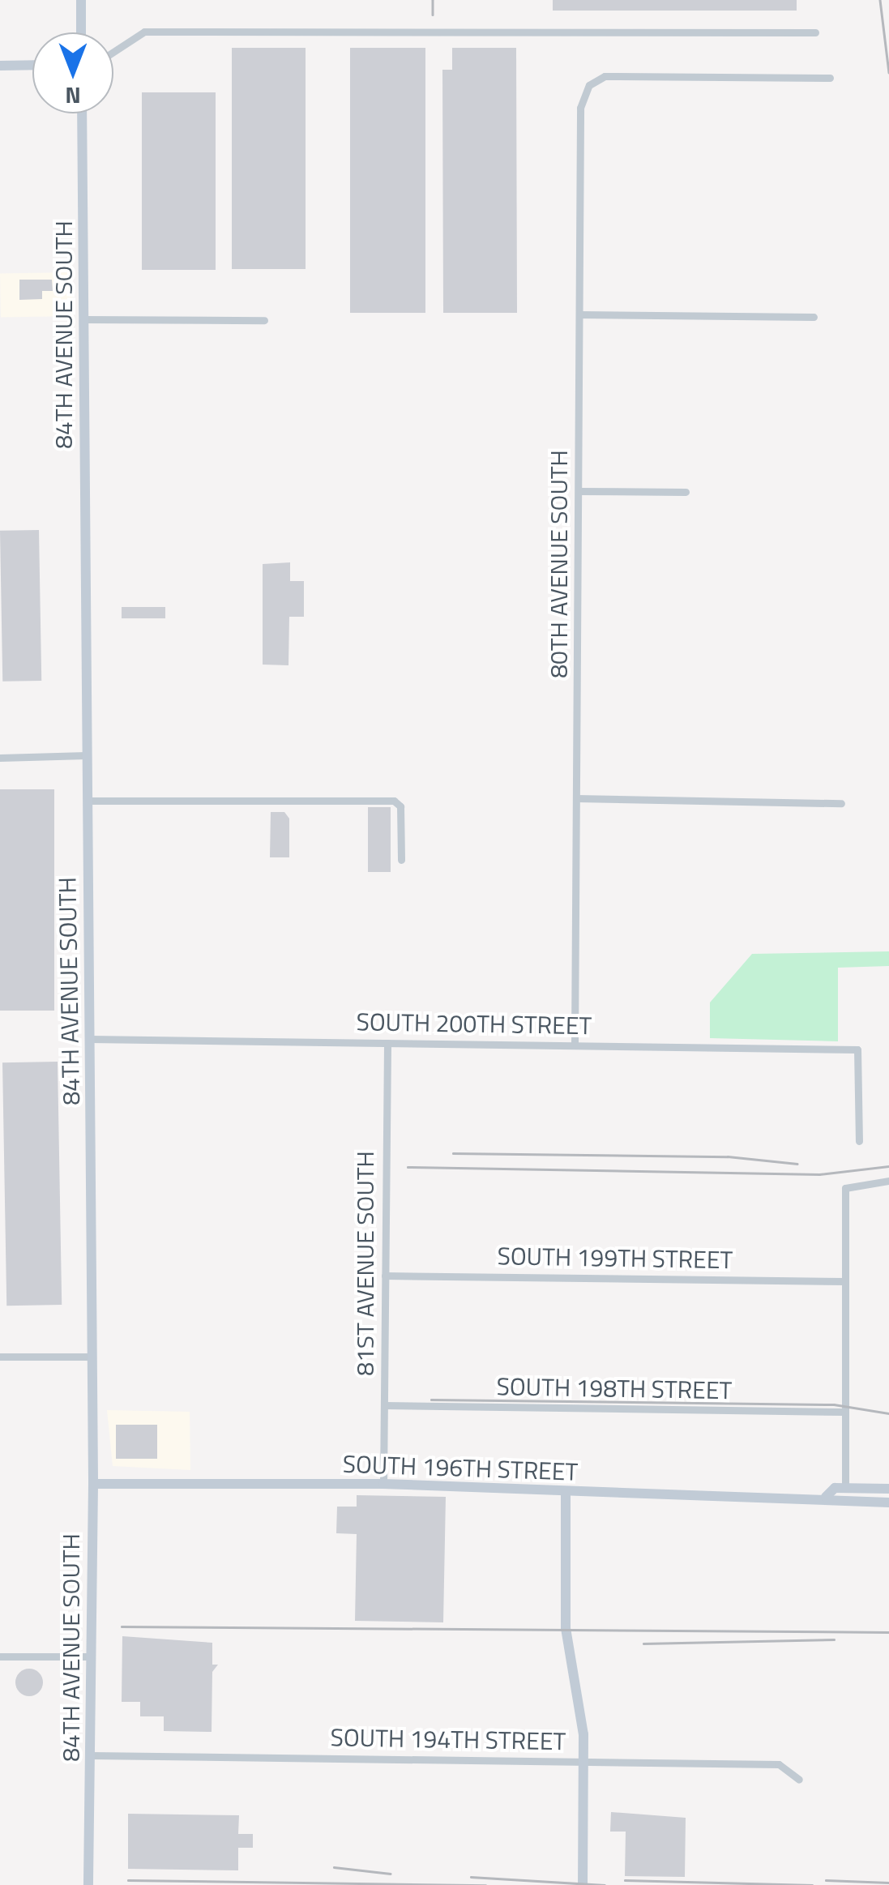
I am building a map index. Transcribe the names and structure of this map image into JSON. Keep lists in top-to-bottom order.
{
  "streets": {
    "main road": ["84TH AVENUE SOUTH", "SOUTH 196TH STREET"],
    "street": [
      "80TH AVENUE SOUTH",
      "SOUTH 200TH STREET",
      "SOUTH 199TH STREET",
      "81ST AVENUE SOUTH",
      "SOUTH 198TH STREET",
      "SOUTH 194TH STREET"
    ]
  },
  "crossings": [
    ["84TH AVENUE SOUTH", "SOUTH 200TH STREET"],
    ["84TH AVENUE SOUTH", "SOUTH 196TH STREET"],
    ["84TH AVENUE SOUTH", "SOUTH 194TH STREET"],
    ["80TH AVENUE SOUTH", "SOUTH 200TH STREET"],
    ["SOUTH 200TH STREET", "81ST AVENUE SOUTH"],
    ["SOUTH 199TH STREET", "81ST AVENUE SOUTH"],
    ["81ST AVENUE SOUTH", "SOUTH 198TH STREET"],
    ["81ST AVENUE SOUTH", "SOUTH 196TH STREET"]
  ],
  "north": "bottom"
}
